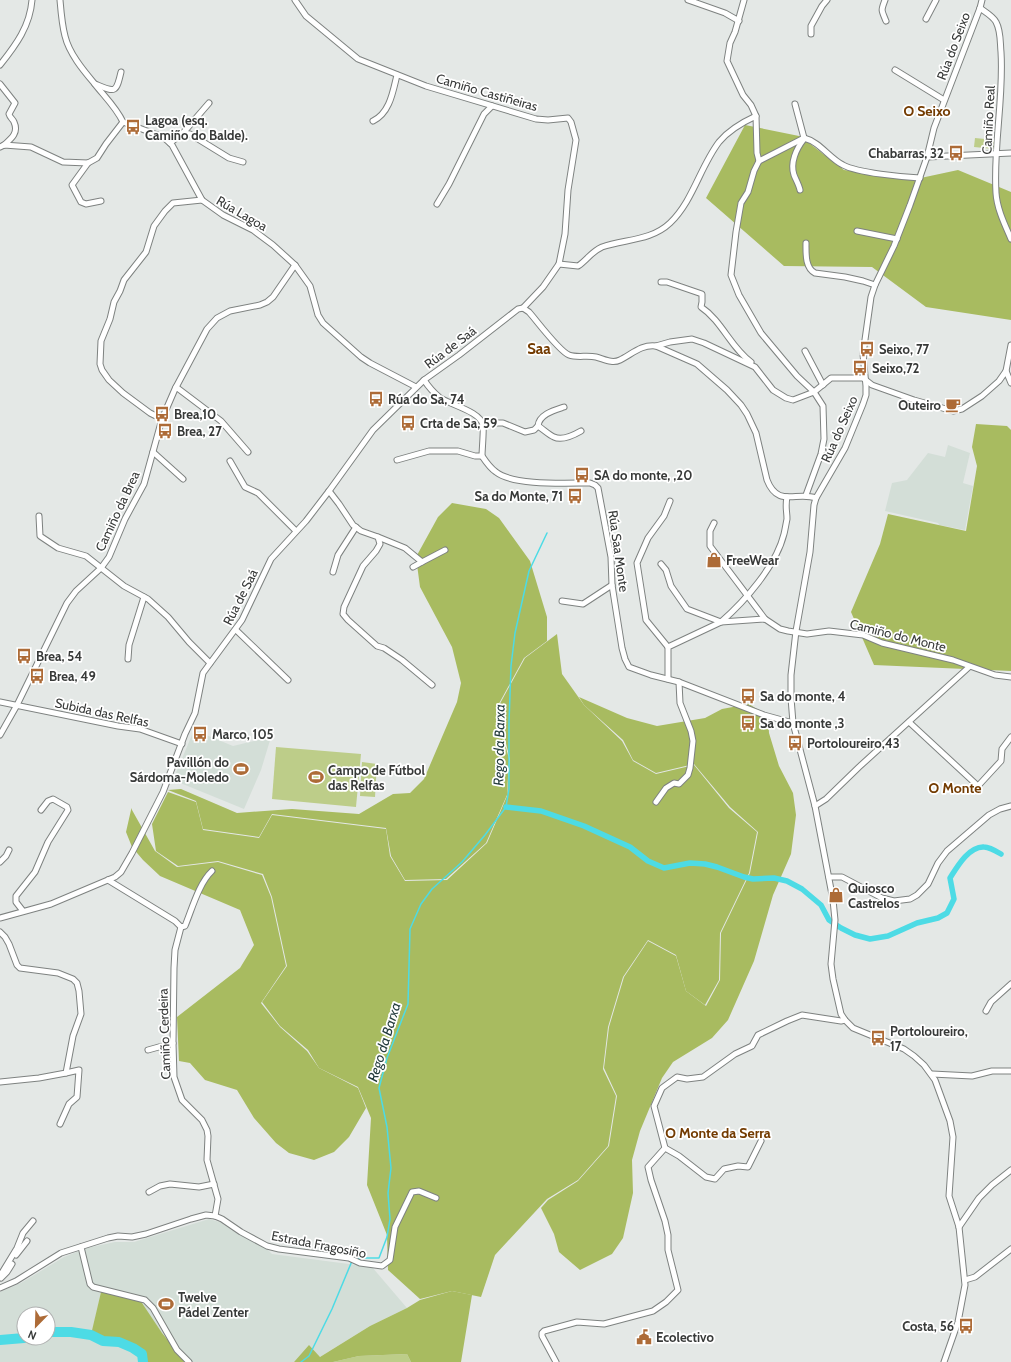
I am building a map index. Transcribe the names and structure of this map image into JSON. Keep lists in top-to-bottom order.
{
  "streets": {
    "street": [
      "Rúa do Seixo",
      "Camiño Castiñeiras",
      "Camiño Real",
      "Rúa Lagoa",
      "Rúa de Saá",
      "Camiño da Brea",
      "Rúa Saa Monte",
      "Camiño do Monte",
      "Subida das Relfas",
      "Camiño Cerdeira",
      "Estrada Fragosiño"
    ]
  },
  "crossings": [
    ["Rúa do Seixo", "Camiño Real"],
    ["Rúa do Seixo", "Rúa Saa Monte"],
    ["Rúa do Seixo", "Camiño do Monte"],
    ["Camiño Castiñeiras", "Rúa de Saá"],
    ["Rúa Lagoa", "Rúa de Saá"],
    ["Rúa Lagoa", "Camiño da Brea"],
    ["Rúa de Saá", "Subida das Relfas"],
    ["Camiño da Brea", "Subida das Relfas"],
    ["Camiño Cerdeira", "Estrada Fragosiño"]
  ],
  "districts": [
    "O Seixo",
    "Saa",
    "O Monte",
    "O Monte da Serra"
  ],
  "water": ["Rego da Barxa"],
  "places": {
    "bus stop": [
      "Lagoa (esq. Camiño do Balde).",
      "Chabarras, 32",
      "Seixo, 77",
      "Seixo,72",
      "Rúa do Sa, 74",
      "Brea,10",
      "Crta de Sa, 59",
      "Brea, 27",
      "SA do monte, ,20",
      "Sa do Monte, 71",
      "Brea, 54",
      "Brea, 49",
      "Sa do monte, 4",
      "Sa do monte ,3",
      "Marco, 105",
      "Portoloureiro,43",
      "Portoloureiro, 17",
      "Costa, 56"
    ],
    "cafe": ["Outeiro"],
    "shop": ["FreeWear", "Quiosco Castrelos"],
    "sports": ["Pavillón do Sárdoma-Moledo", "Campo de Fútbol das Relfas", "Twelve Pádel Zenter"],
    "public building": ["Ecolectivo"]
  },
  "north": "bottom left"
}
